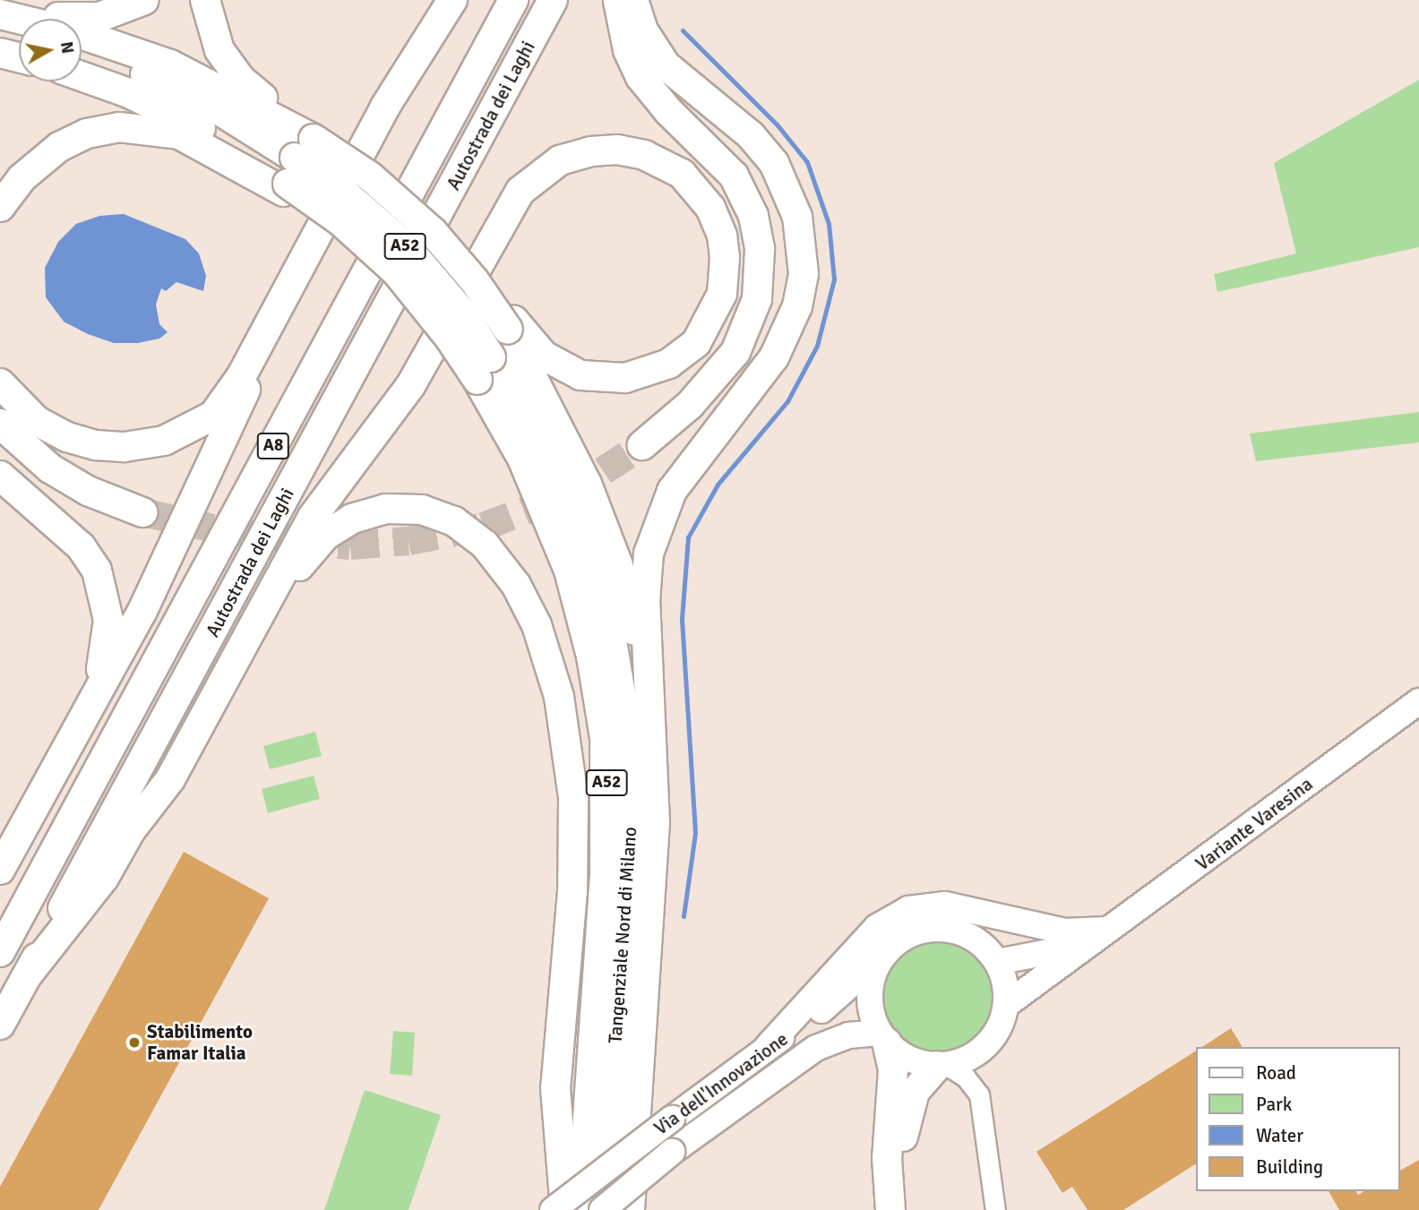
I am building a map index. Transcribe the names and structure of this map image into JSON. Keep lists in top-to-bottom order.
{
  "streets": {
    "highway": [
      "Autostrada dei Laghi",
      "A52",
      "A8",
      "Tangenziale Nord di Milano"
    ],
    "main road": ["Variante Varesina", "Via dell'Innovazione"]
  },
  "crossings": [
    ["Variante Varesina", "Via dell'Innovazione"],
    ["Tangenziale Nord di Milano", "Via dell'Innovazione"]
  ],
  "places": ["Stabilimento Famar Italia"],
  "legend": [
    "Road",
    "Park",
    "Water",
    "Building"
  ],
  "north": "right"
}
